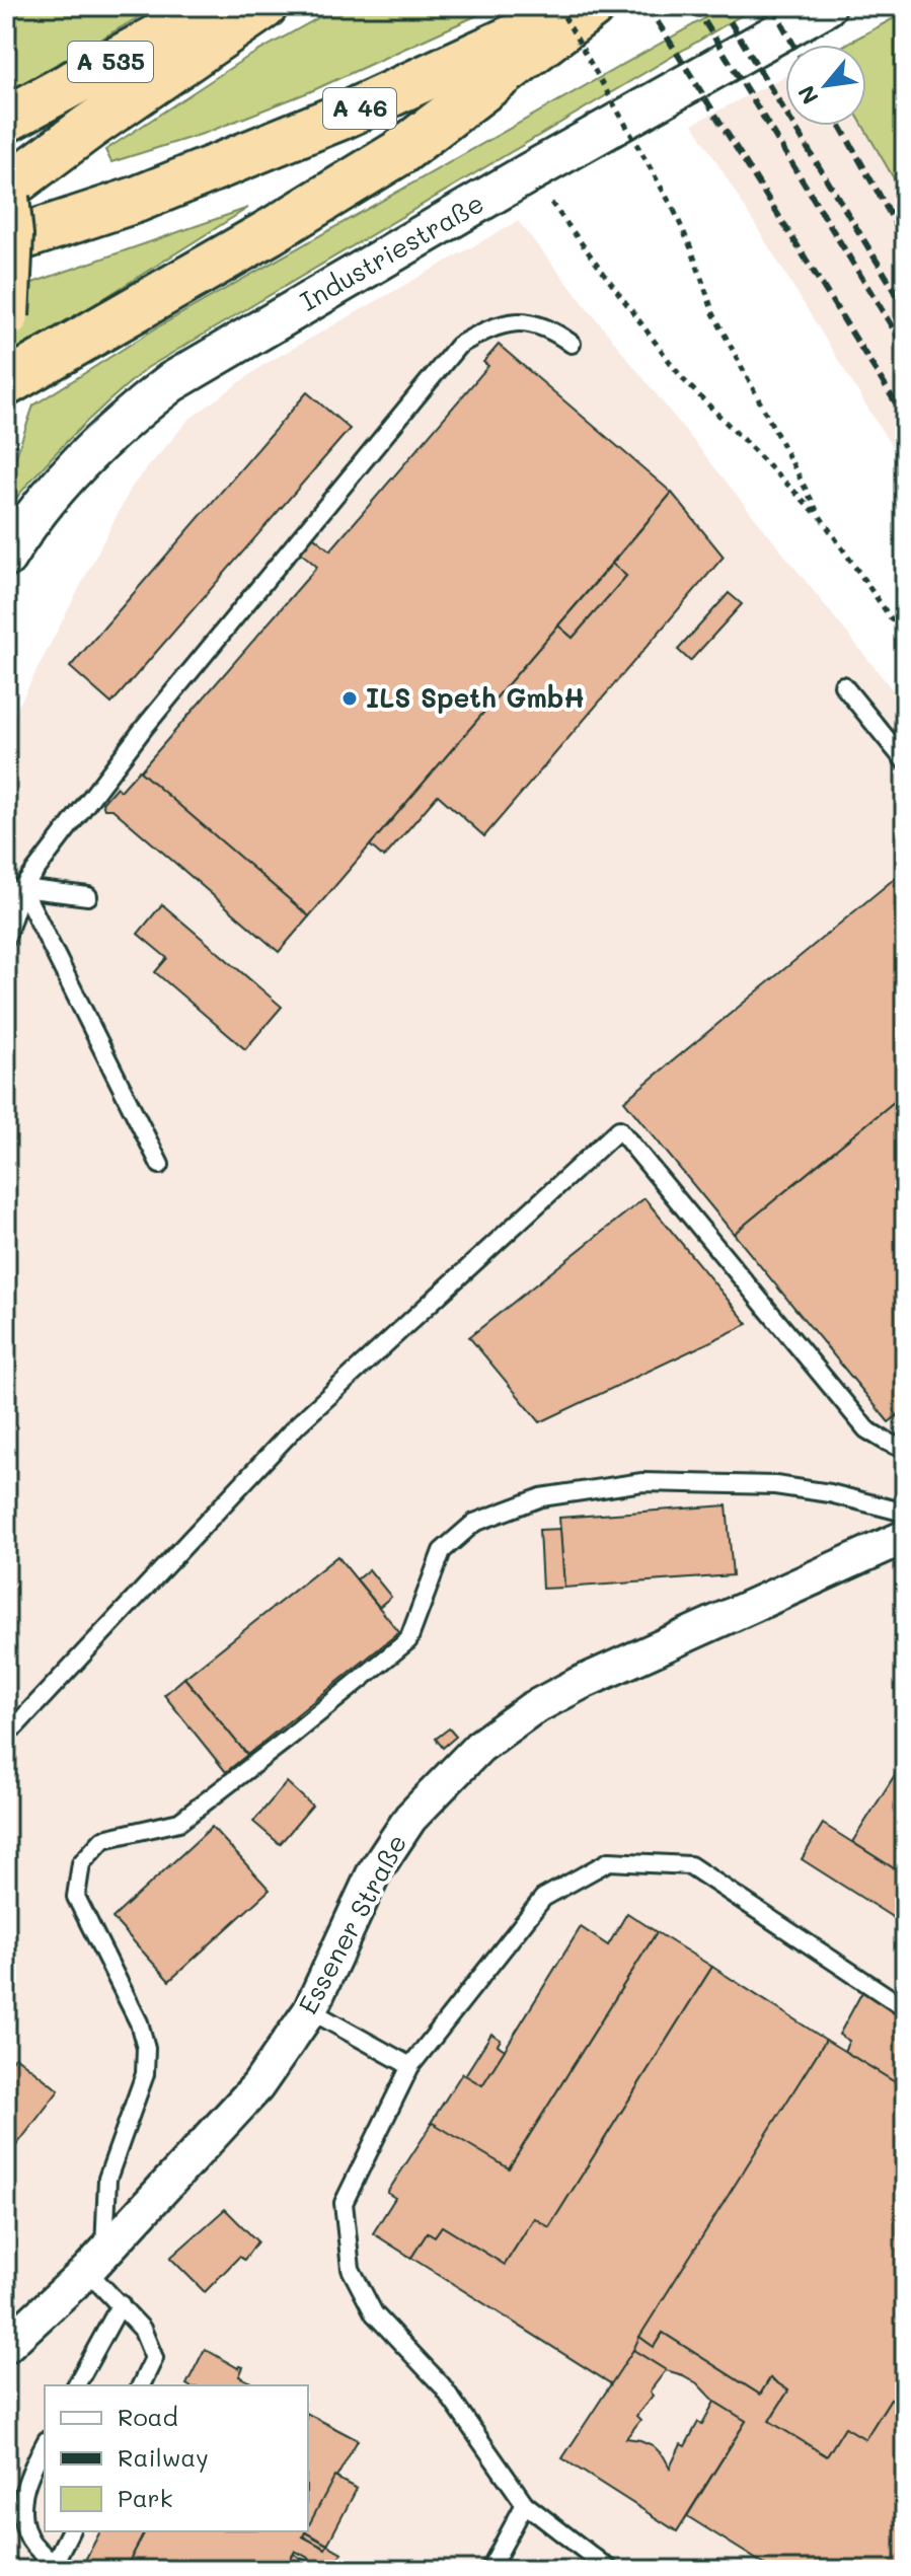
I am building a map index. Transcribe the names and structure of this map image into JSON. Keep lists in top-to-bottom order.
{
  "streets": {
    "highway": ["A 535", "A 46"],
    "street": ["Industriestraße", "Essener Straße"]
  },
  "places": ["ILS Speth GmbH"],
  "legend": ["Road", "Railway", "Park"],
  "north": "bottom left"
}
